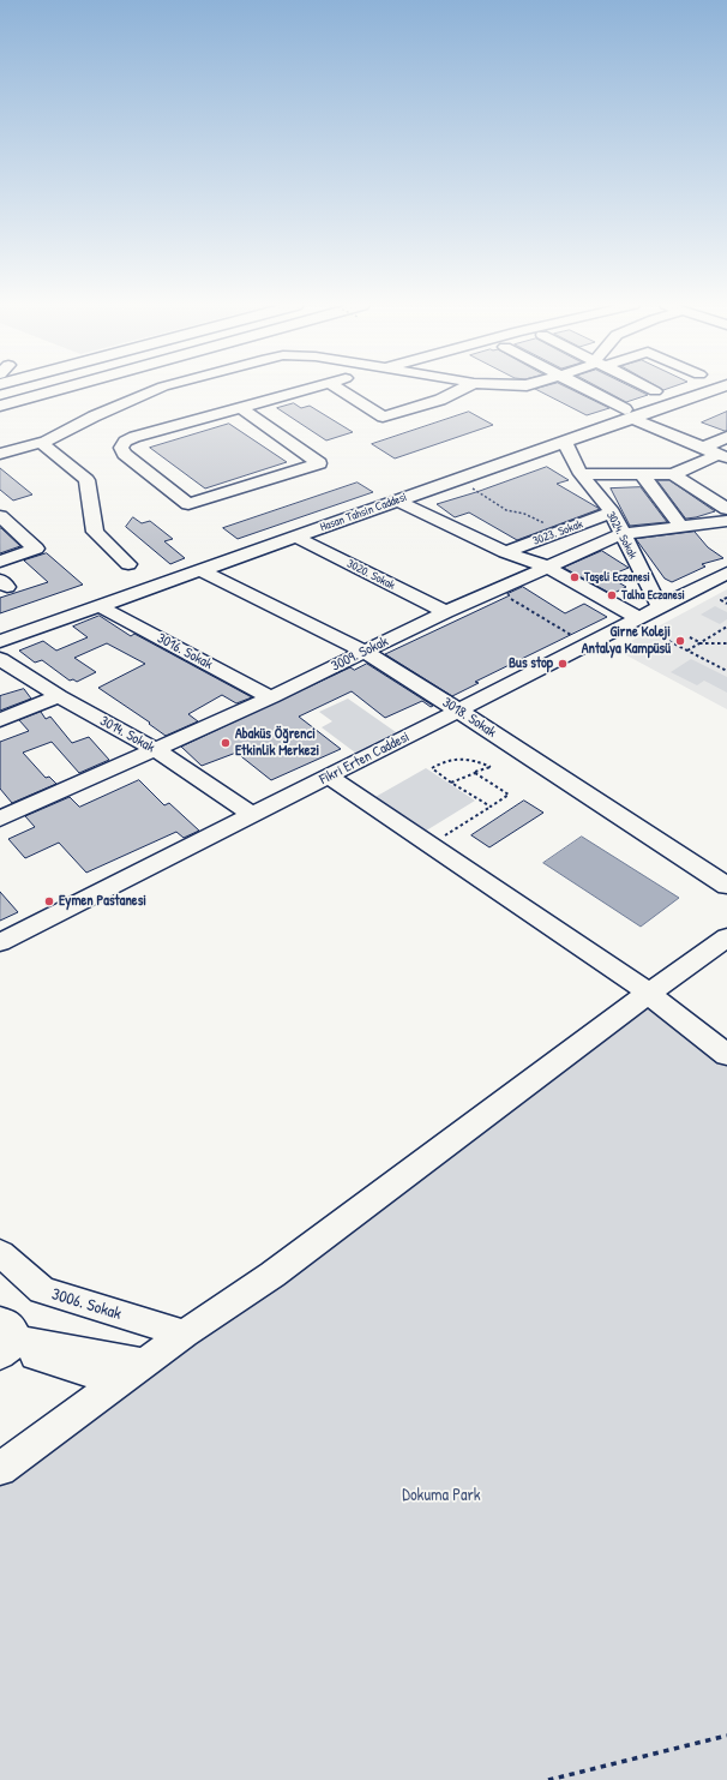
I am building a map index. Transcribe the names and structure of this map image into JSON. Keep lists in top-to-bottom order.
{
  "streets": {
    "street": [
      "Hasan Tahsin Caddesi",
      "3023. Sokak",
      "3024. Sokak",
      "3020. Sokak",
      "3016. Sokak",
      "3009. Sokak",
      "3018. Sokak",
      "3014. Sokak",
      "Fikri Erten Caddesi",
      "3006. Sokak"
    ]
  },
  "crossings": [
    ["Hasan Tahsin Caddesi", "3024. Sokak"],
    ["Hasan Tahsin Caddesi", "3020. Sokak"],
    ["Hasan Tahsin Caddesi", "3016. Sokak"],
    ["Hasan Tahsin Caddesi", "3018. Sokak"],
    ["3023. Sokak", "3024. Sokak"],
    ["3024. Sokak", "3009. Sokak"],
    ["3024. Sokak", "Fikri Erten Caddesi"],
    ["3020. Sokak", "3009. Sokak"],
    ["3016. Sokak", "3009. Sokak"],
    ["3009. Sokak", "3018. Sokak"],
    ["3009. Sokak", "3014. Sokak"],
    ["3018. Sokak", "Fikri Erten Caddesi"],
    ["3014. Sokak", "Fikri Erten Caddesi"]
  ],
  "parks": ["Dokuma Park"],
  "places": [
    "Taşeli Eczanesi",
    "Talha Eczanesi",
    "Girne Koleji Antalya Kampüsü",
    "Bus stop",
    "Abaküs Öğrenci Etkinlik Merkezi",
    "Eymen Pastanesi"
  ]
}
